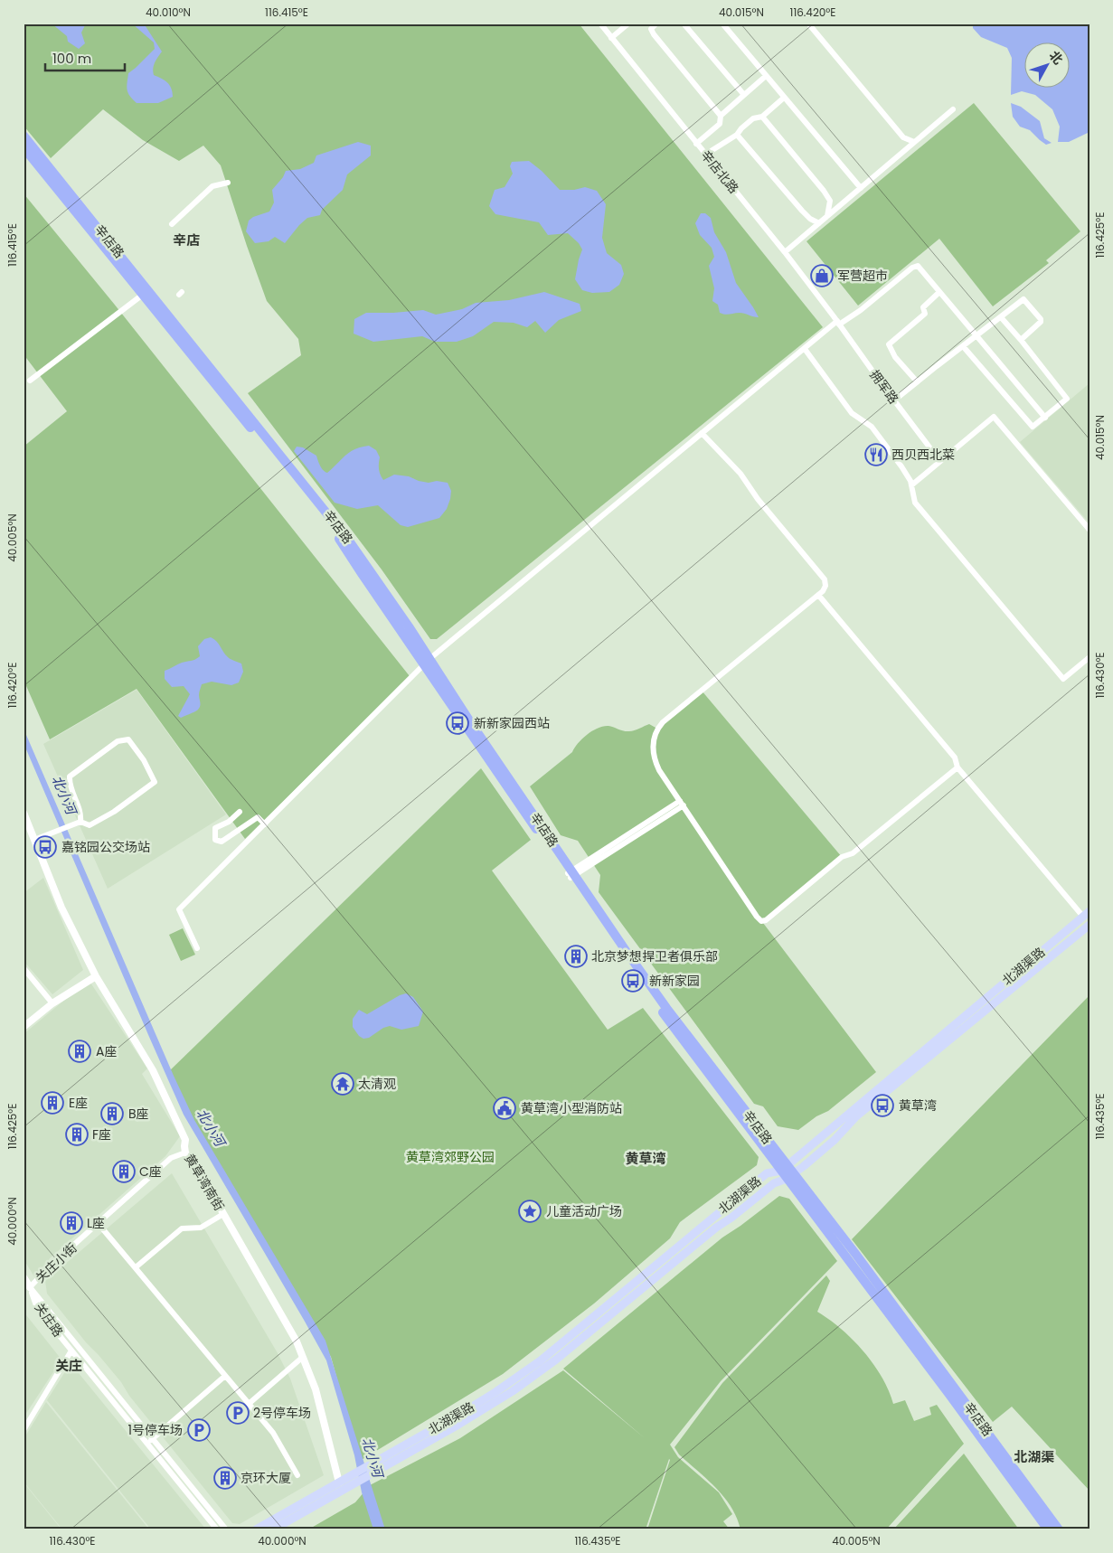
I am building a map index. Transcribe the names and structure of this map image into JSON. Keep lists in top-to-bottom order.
{
  "streets": {
    "main road": ["辛店路", "北湖渠路"],
    "street": [
      "辛店北路",
      "拥军路",
      "黄草湾南街",
      "关庄小街",
      "关庄路"
    ]
  },
  "crossings": [
    ["辛店北路", "拥军路"],
    ["辛店路", "北湖渠路"],
    ["黄草湾南街", "关庄小街"],
    ["关庄小街", "关庄路"]
  ],
  "districts": [
    "辛店",
    "黄草湾",
    "关庄",
    "北湖渠"
  ],
  "water": ["北小河"],
  "parks": ["黄草湾郊野公园"],
  "places": {
    "shop": ["军营超市"],
    "restaurant": ["西贝西北菜"],
    "bus stop": [
      "新新家园西站",
      "嘉铭园公交场站",
      "新新家园",
      "黄草湾"
    ],
    "building": [
      "北京梦想捍卫者俱乐部",
      "A座",
      "E座",
      "B座",
      "F座",
      "C座",
      "L座",
      "京环大厦"
    ],
    "temple": ["太清观"],
    "public building": ["黄草湾小型消防站"],
    "place": ["儿童活动广场"],
    "parking": ["2号停车场", "1号停车场"]
  },
  "scale_bar": "100 m",
  "north": "top right",
  "coordinates": [
    "40.010°N",
    "116.415°E",
    "40.015°N",
    "116.420°E",
    "116.425°E",
    "40.005°N",
    "116.430°E",
    "116.435°E",
    "40.000°N"
  ]
}
